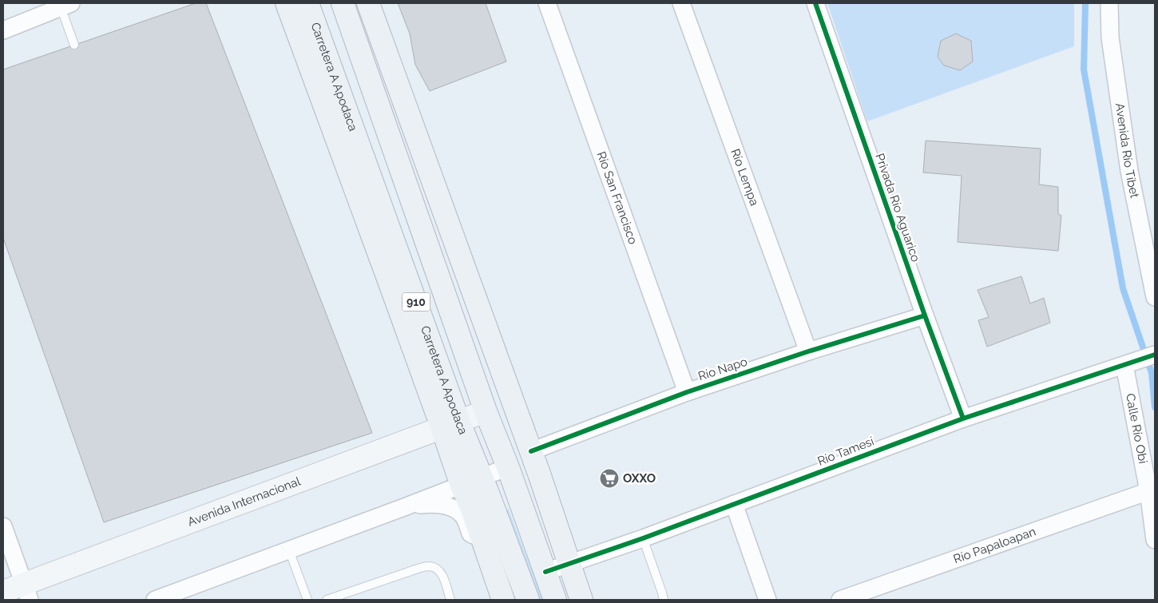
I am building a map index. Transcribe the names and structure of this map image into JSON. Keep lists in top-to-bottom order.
{
  "streets": {
    "main road": ["Carretera A Apodaca", "910", "Avenida Internacional"],
    "street": [
      "Avenida Río Tíbet",
      "Río Lempa",
      "Río San Francisco",
      "Privada Río Aguarico",
      "Río Napo",
      "Calle Río Obi",
      "Río Tamesí",
      "Río Papaloapan"
    ]
  },
  "crossings": [
    ["Carretera A Apodaca", "Avenida Internacional"],
    ["Río Lempa", "Río Napo"],
    ["Río San Francisco", "Río Napo"],
    ["Privada Río Aguarico", "Río Napo"],
    ["Privada Río Aguarico", "Río Tamesí"],
    ["910", "Río Tamesí"],
    ["910", "Avenida Internacional"],
    ["Calle Río Obi", "Río Tamesí"],
    ["Calle Río Obi", "Río Papaloapan"]
  ],
  "places": {
    "supermarket": ["OXXO"]
  }
}
